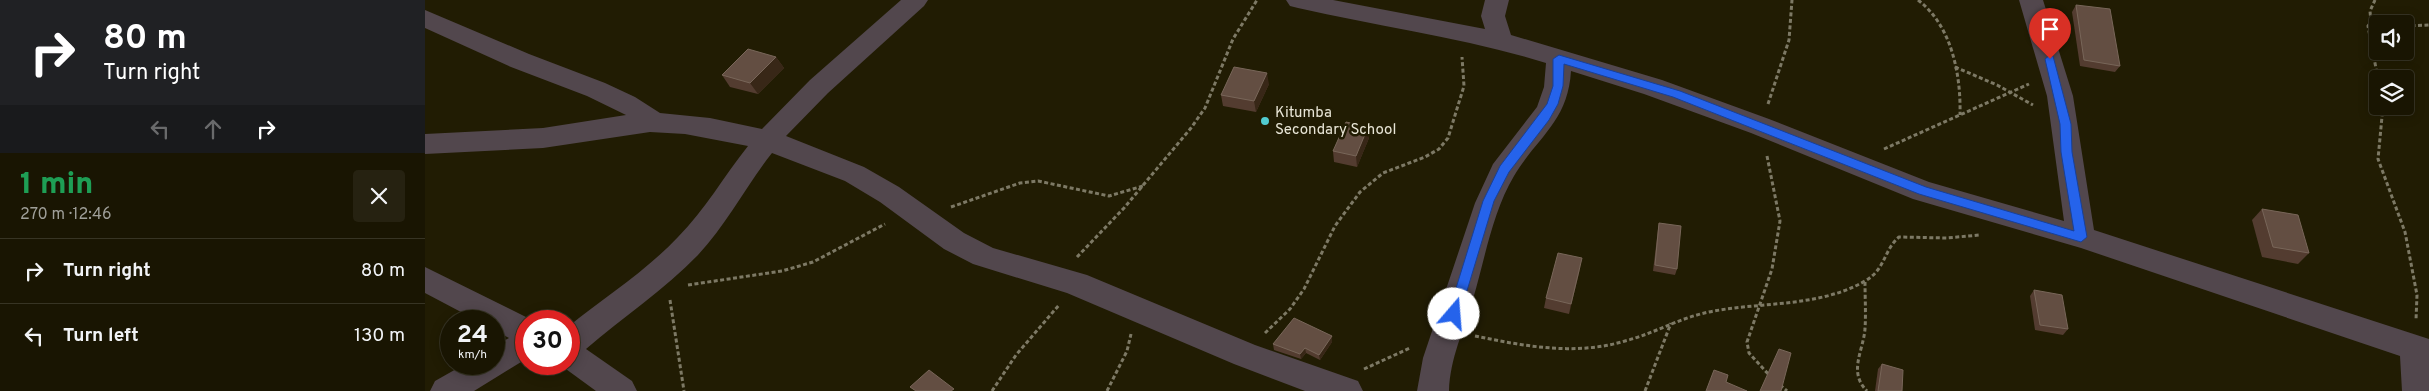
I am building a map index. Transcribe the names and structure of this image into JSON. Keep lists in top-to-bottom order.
{
  "places": ["Kitumba Secondary School"],
  "page": {
    "turn": ["80 m", "Turn right"],
    "heading": ["1 min", "270 m · 12:46"],
    "list": [
      {
        "name": "Turn right",
        "value": "80 m"
      },
      {
        "name": "Turn left",
        "value": "130 m"
      }
    ],
    "speed": "24 km/h",
    "limit": "30"
  }
}
